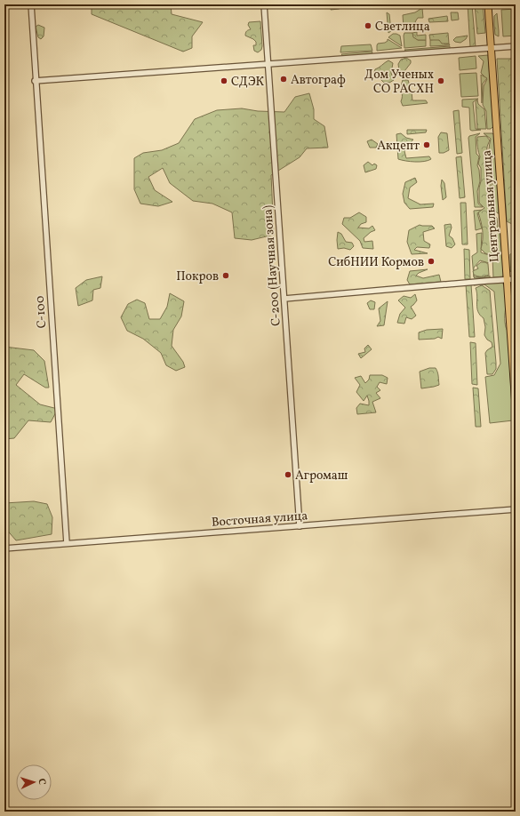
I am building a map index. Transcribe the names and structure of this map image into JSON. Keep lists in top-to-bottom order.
{
  "streets": {
    "main road": ["Центральная улица"],
    "street": ["С-200 (Научная зона)", "С-100", "Восточная улица"]
  },
  "crossings": [
    ["С-200 (Научная зона)", "Восточная улица"],
    ["С-100", "Восточная улица"]
  ],
  "places": [
    "Светлица",
    "Автограф",
    "СДЭК",
    "Дом Ученых СО РАСХН",
    "Акцепт",
    "СибНИИ Кормов",
    "Покров",
    "Агромаш"
  ],
  "north": "right"
}
